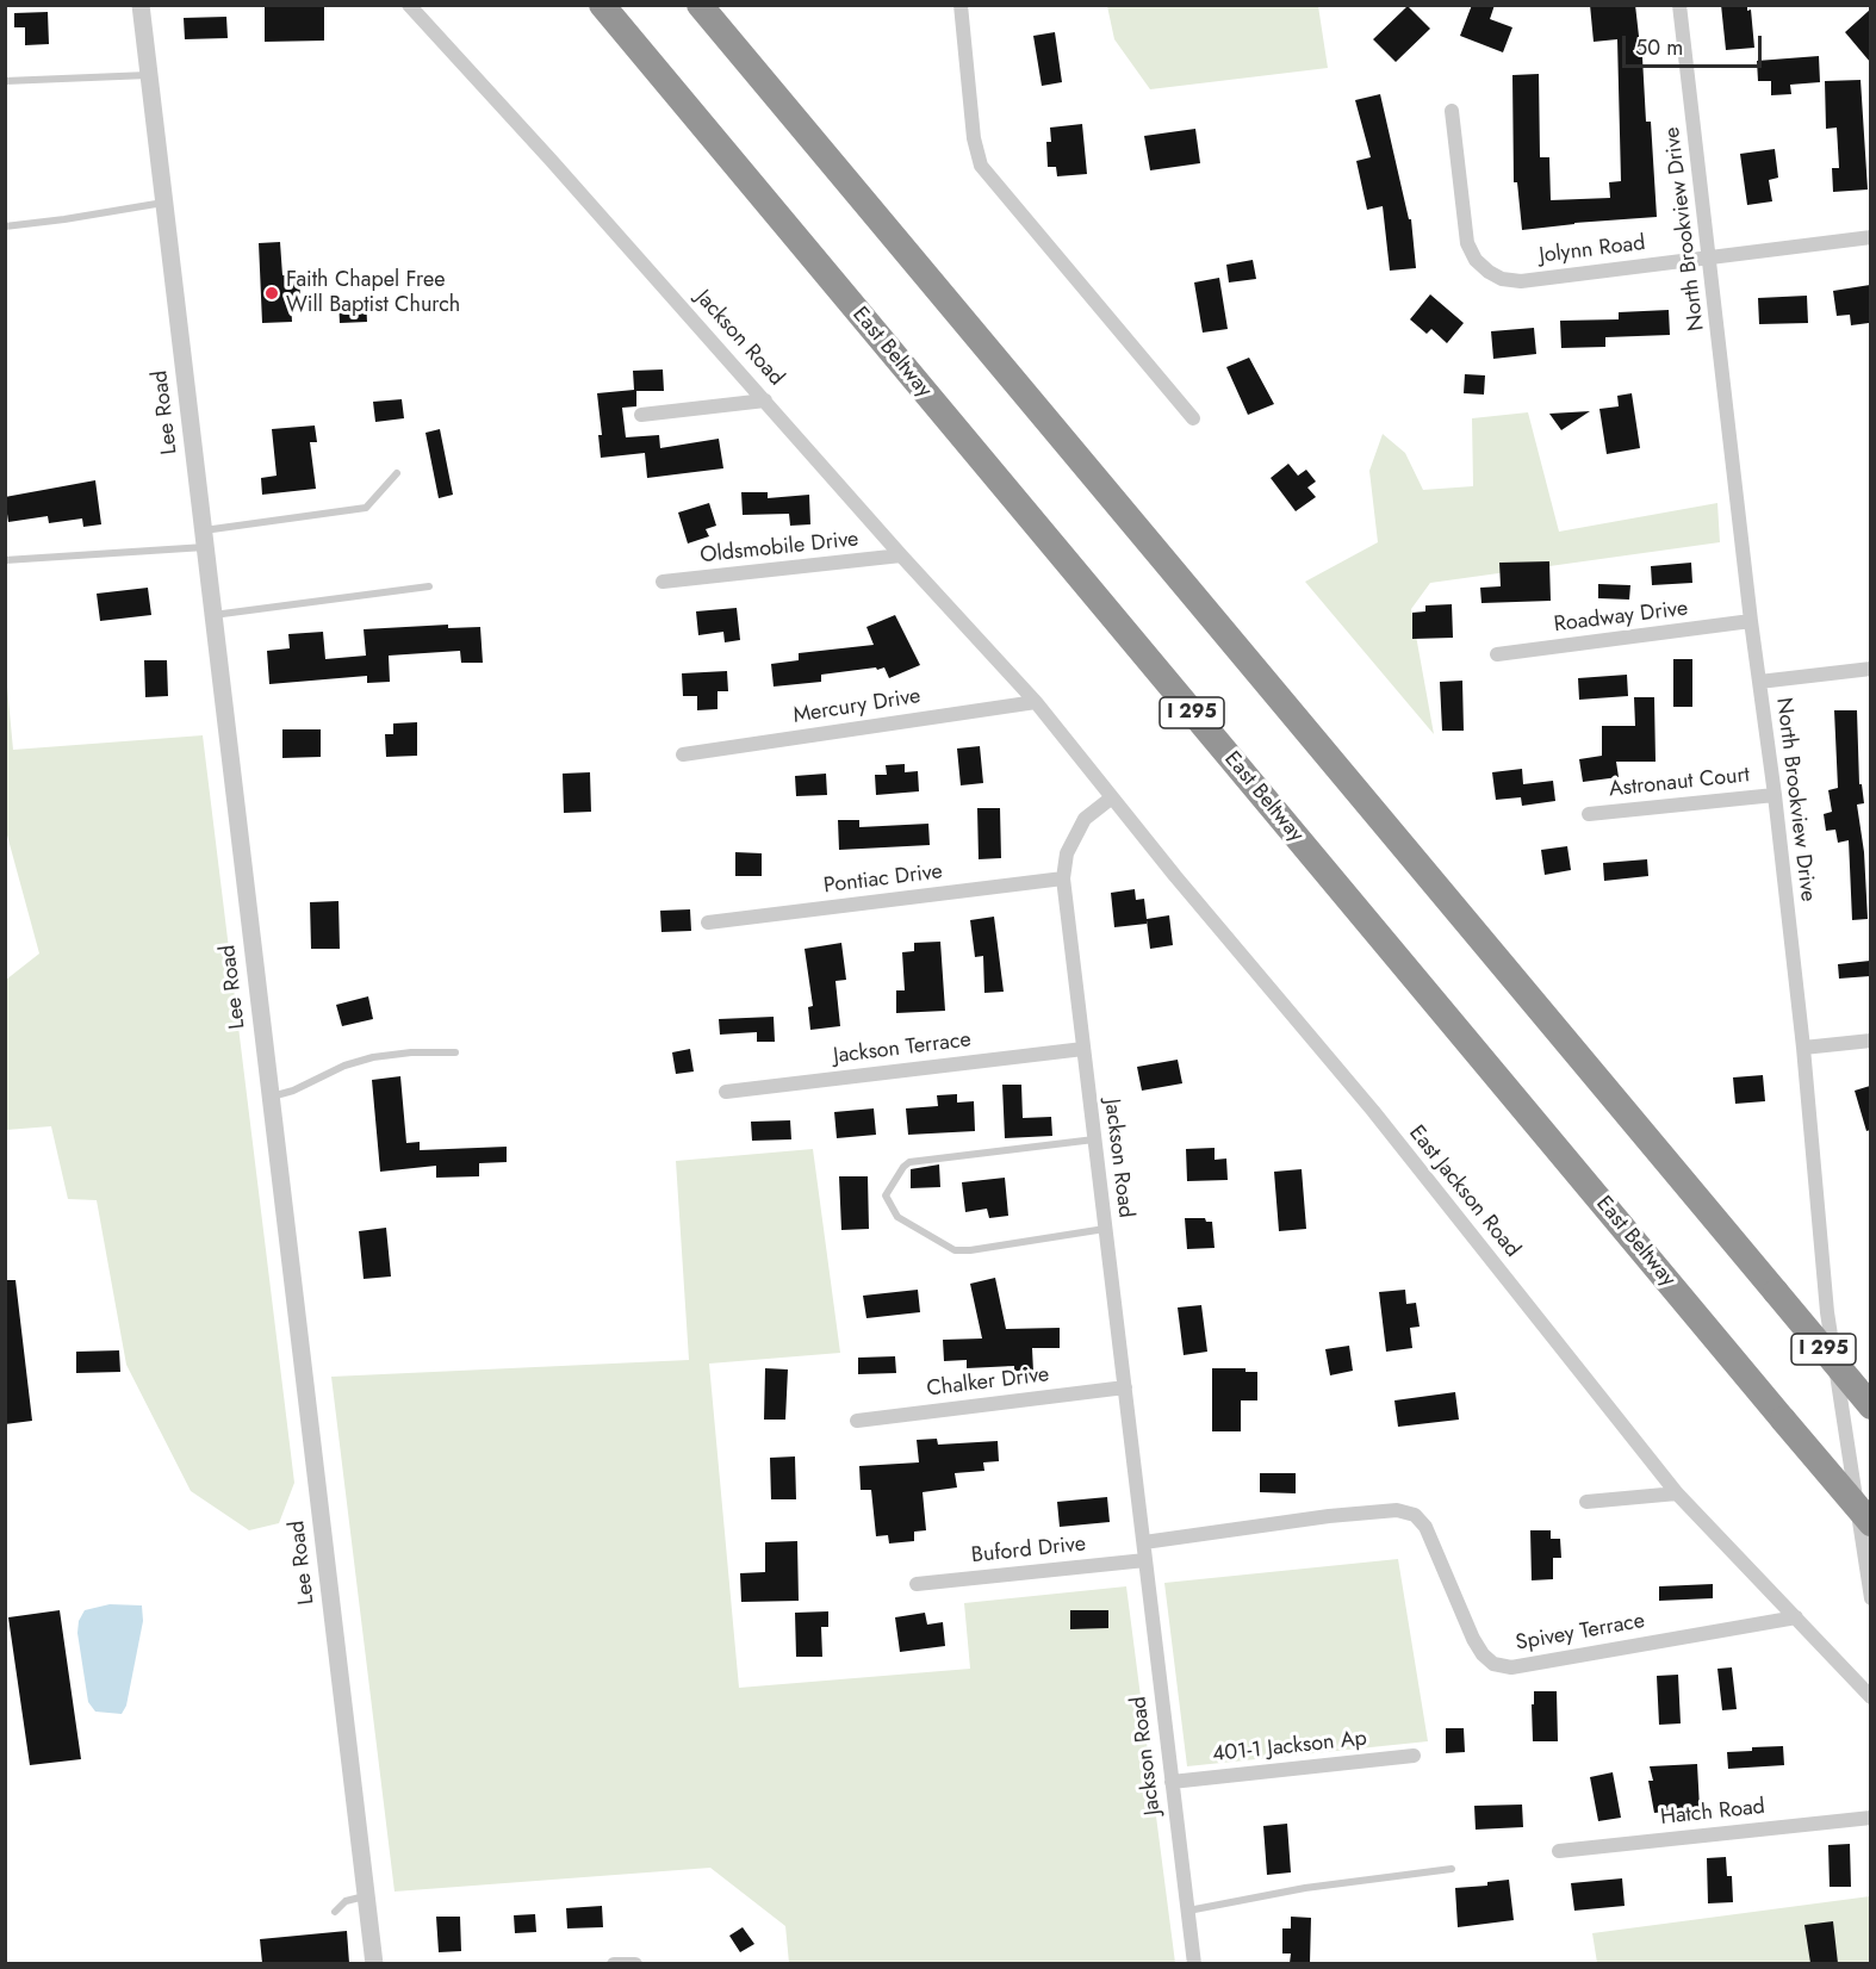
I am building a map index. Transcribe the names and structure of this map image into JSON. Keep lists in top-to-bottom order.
{
  "streets": {
    "highway": ["East Beltway", "I 295"],
    "street": [
      "North Brookview Drive",
      "Jolynn Road",
      "Jackson Road",
      "Lee Road",
      "Oldsmobile Drive",
      "Roadway Drive",
      "Mercury Drive",
      "Astronaut Court",
      "Pontiac Drive",
      "Jackson Terrace",
      "East Jackson Road",
      "Chalker Drive",
      "Buford Drive",
      "Spivey Terrace",
      "401-1 Jackson Ap",
      "Hatch Road"
    ]
  },
  "crossings": [
    ["North Brookview Drive", "Jolynn Road"],
    ["North Brookview Drive", "Roadway Drive"],
    ["North Brookview Drive", "Astronaut Court"],
    ["Jackson Road", "Oldsmobile Drive"],
    ["Jackson Road", "Mercury Drive"],
    ["Jackson Road", "Pontiac Drive"],
    ["Jackson Road", "Jackson Terrace"],
    ["Jackson Road", "East Jackson Road"],
    ["Jackson Road", "Chalker Drive"],
    ["Jackson Road", "Buford Drive"],
    ["Jackson Road", "Spivey Terrace"],
    ["Jackson Road", "401-1 Jackson Ap"],
    ["Mercury Drive", "East Jackson Road"],
    ["East Jackson Road", "Spivey Terrace"]
  ],
  "places": ["Faith Chapel Free Will Baptist Church"],
  "scale_bar": "50 m"
}
